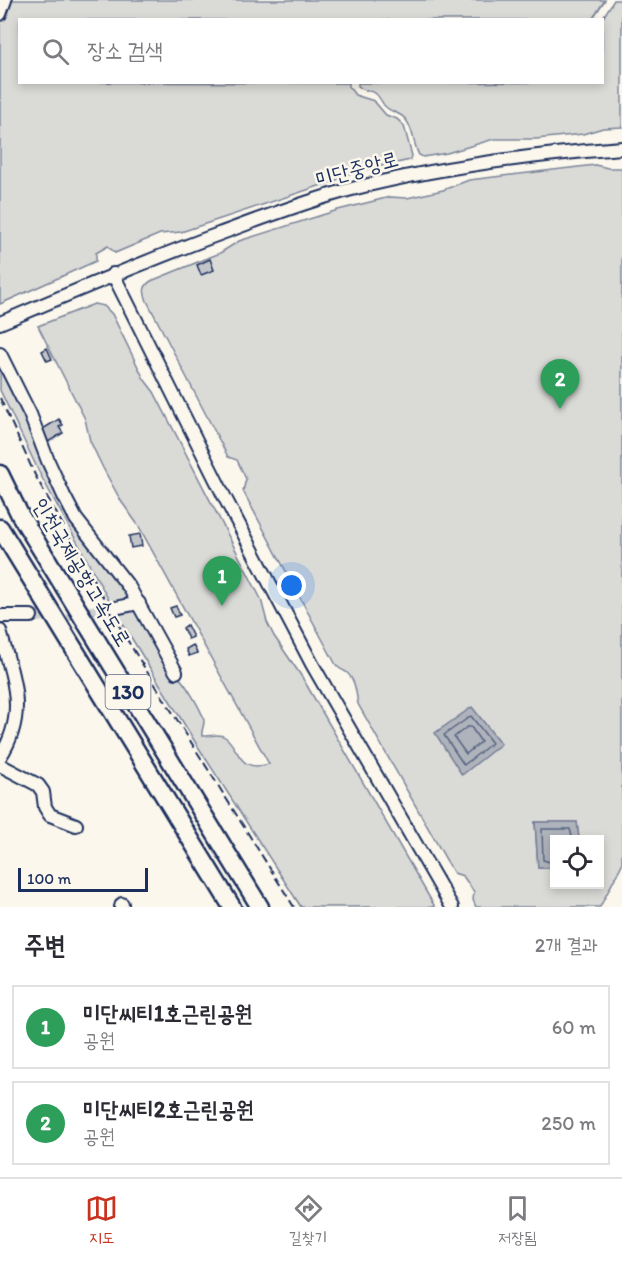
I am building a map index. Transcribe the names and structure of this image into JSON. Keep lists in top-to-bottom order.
{
  "streets": {
    "highway": ["인천국제공항고속도로", "130"],
    "street": ["미단중앙로"]
  },
  "scale_bar": "100 m",
  "page": {
    "search": "장소 검색",
    "pins": ["2", "1"],
    "scale": "100 m",
    "heading": ["주변", "2개 결과"],
    "list": [
      {
        "mark": "1",
        "name": "미단씨티1호근린공원",
        "note": "공원",
        "value": "60 m"
      },
      {
        "mark": "2",
        "name": "미단씨티2호근린공원",
        "note": "공원",
        "value": "250 m"
      }
    ],
    "nav": ["지도", "길찾기", "저장됨"]
  }
}
